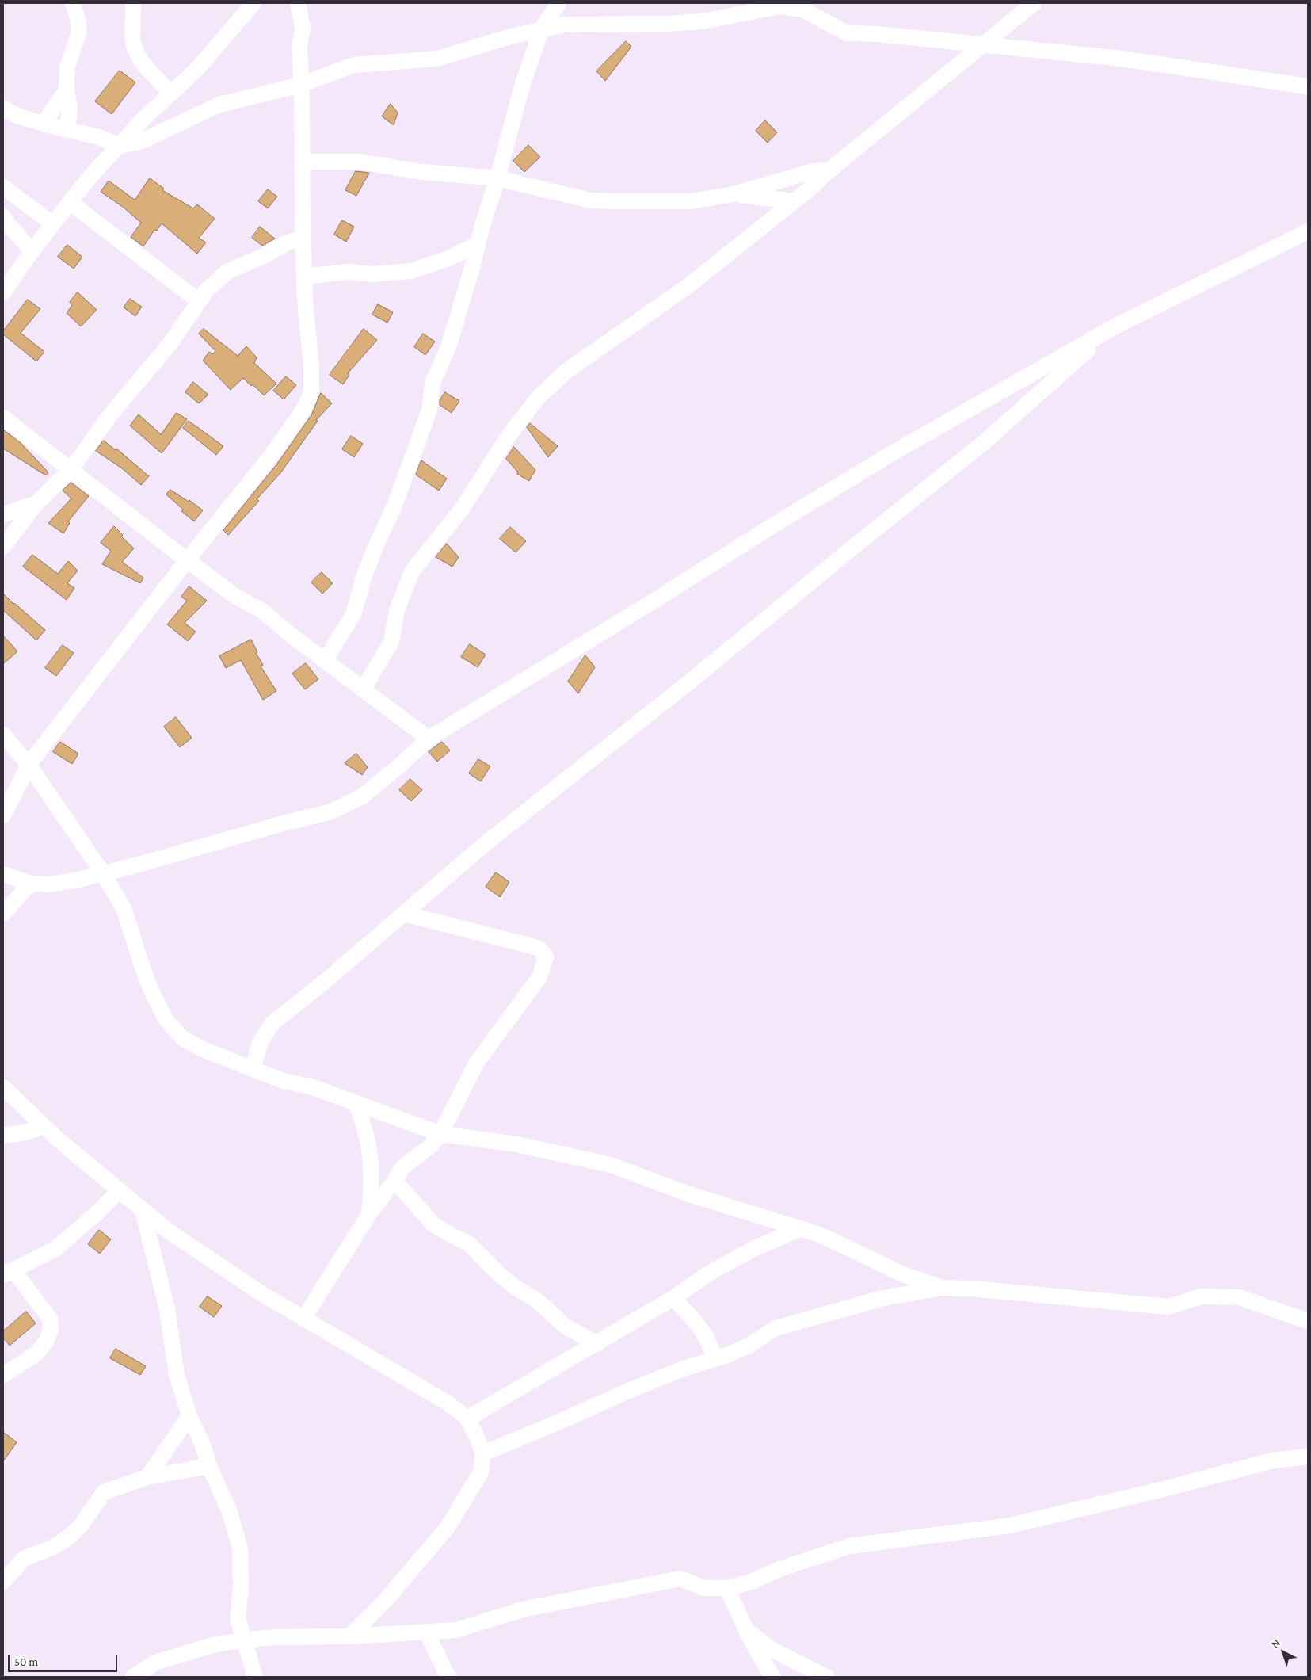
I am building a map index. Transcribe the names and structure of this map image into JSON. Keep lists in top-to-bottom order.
{
  "scale_bar": "50 m",
  "north": "top left"
}
